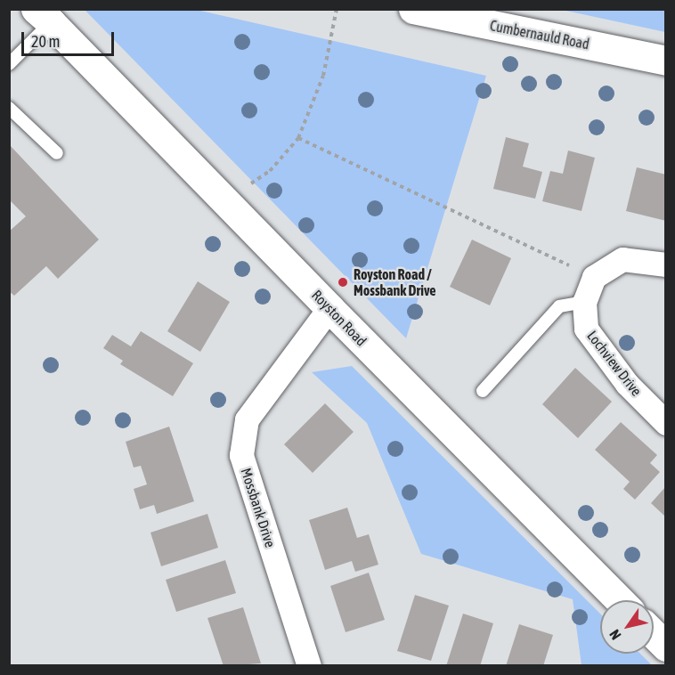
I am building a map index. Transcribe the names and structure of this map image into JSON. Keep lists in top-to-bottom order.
{
  "streets": {
    "street": [
      "Cumbernauld Road",
      "Royston Road",
      "Lochview Drive",
      "Mossbank Drive"
    ]
  },
  "crossings": [
    ["Royston Road", "Mossbank Drive"]
  ],
  "places": ["Royston Road / Mossbank Drive"],
  "scale_bar": "20 m",
  "north": "bottom left"
}
